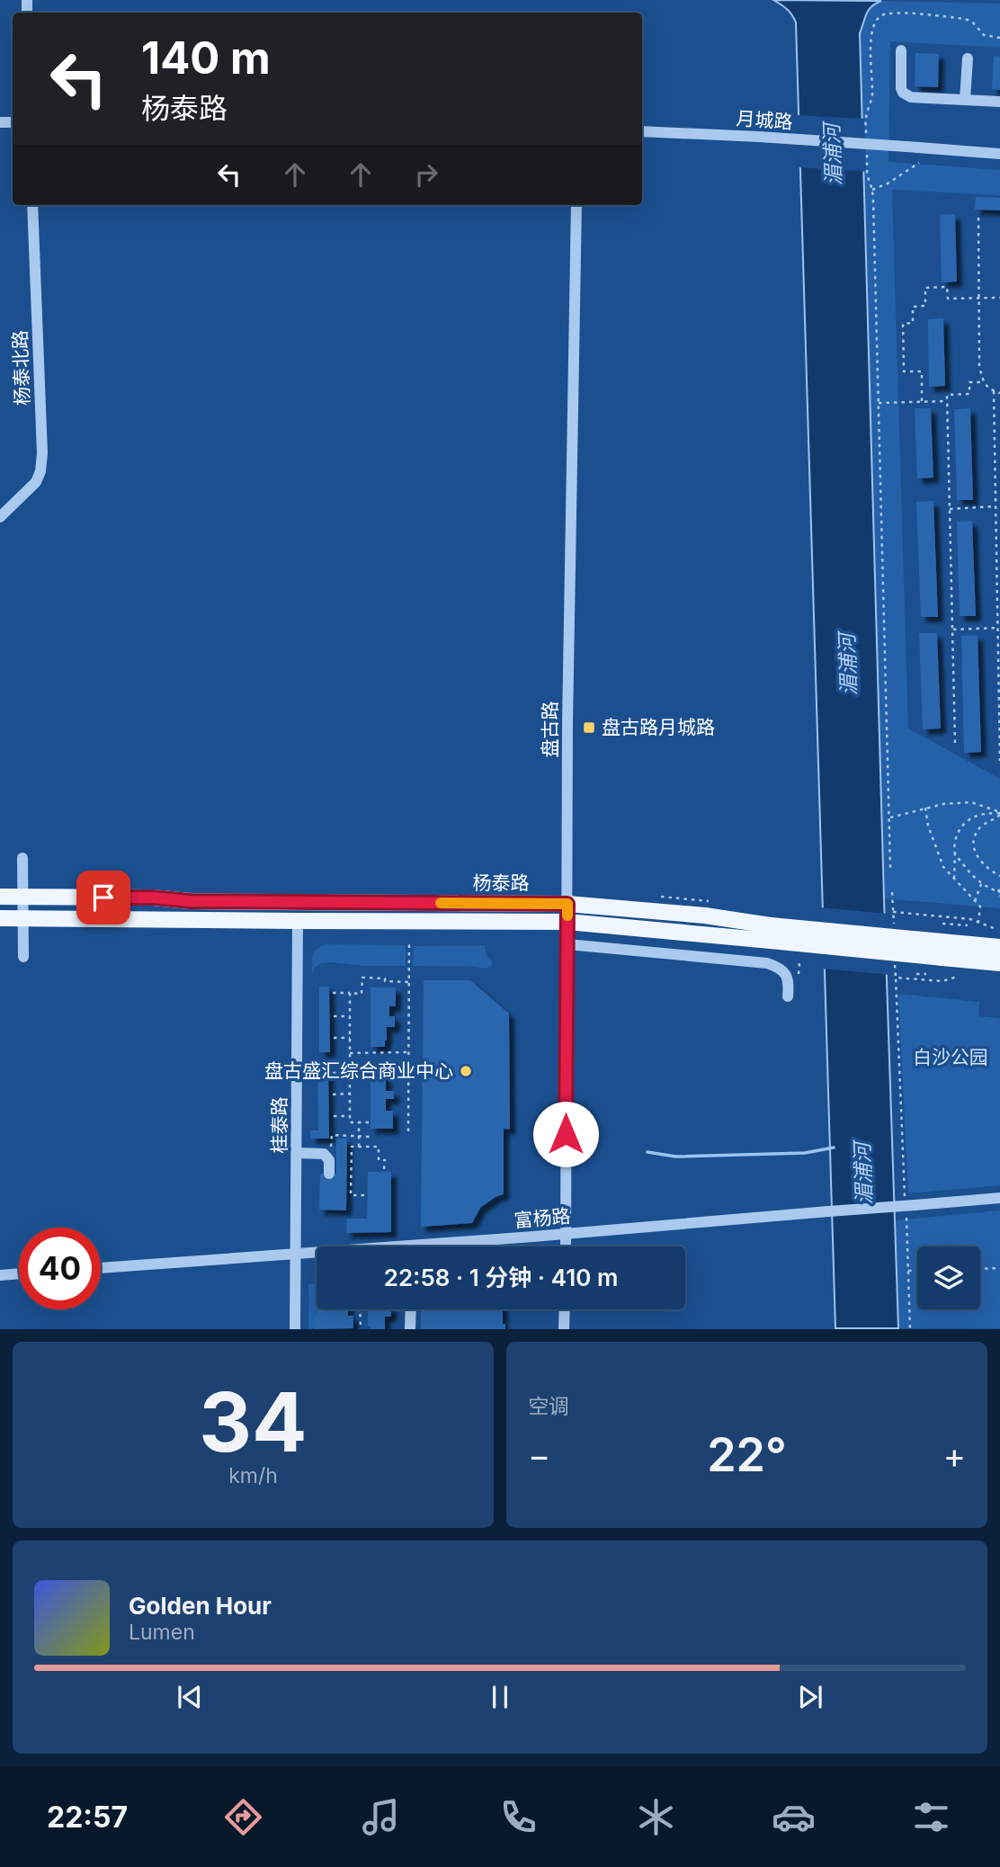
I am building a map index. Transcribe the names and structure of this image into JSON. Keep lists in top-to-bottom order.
{
  "streets": {
    "main road": ["杨泰路"],
    "street": [
      "月城路",
      "杨泰北路",
      "盘古路",
      "桂泰路",
      "富杨路"
    ]
  },
  "crossings": [
    ["盘古路", "杨泰路"],
    ["盘古路", "富杨路"],
    ["杨泰路", "桂泰路"],
    ["桂泰路", "富杨路"]
  ],
  "water": ["湄浦河"],
  "parks": ["白沙公园"],
  "places": {
    "transit": ["盘古路月城路"],
    "other": ["盘古盛汇综合商业中心"]
  },
  "page": {
    "turn": ["140 m", "杨泰路"],
    "limit": "40",
    "trip": "22:58 · 1 分钟 · 410 m",
    "tile": [
      ["34", "km/h"],
      "空调"
    ],
    "heat": ["−", "22°", "+"],
    "song": ["Golden Hour", "Lumen"],
    "tabs": "22:57"
  }
}
